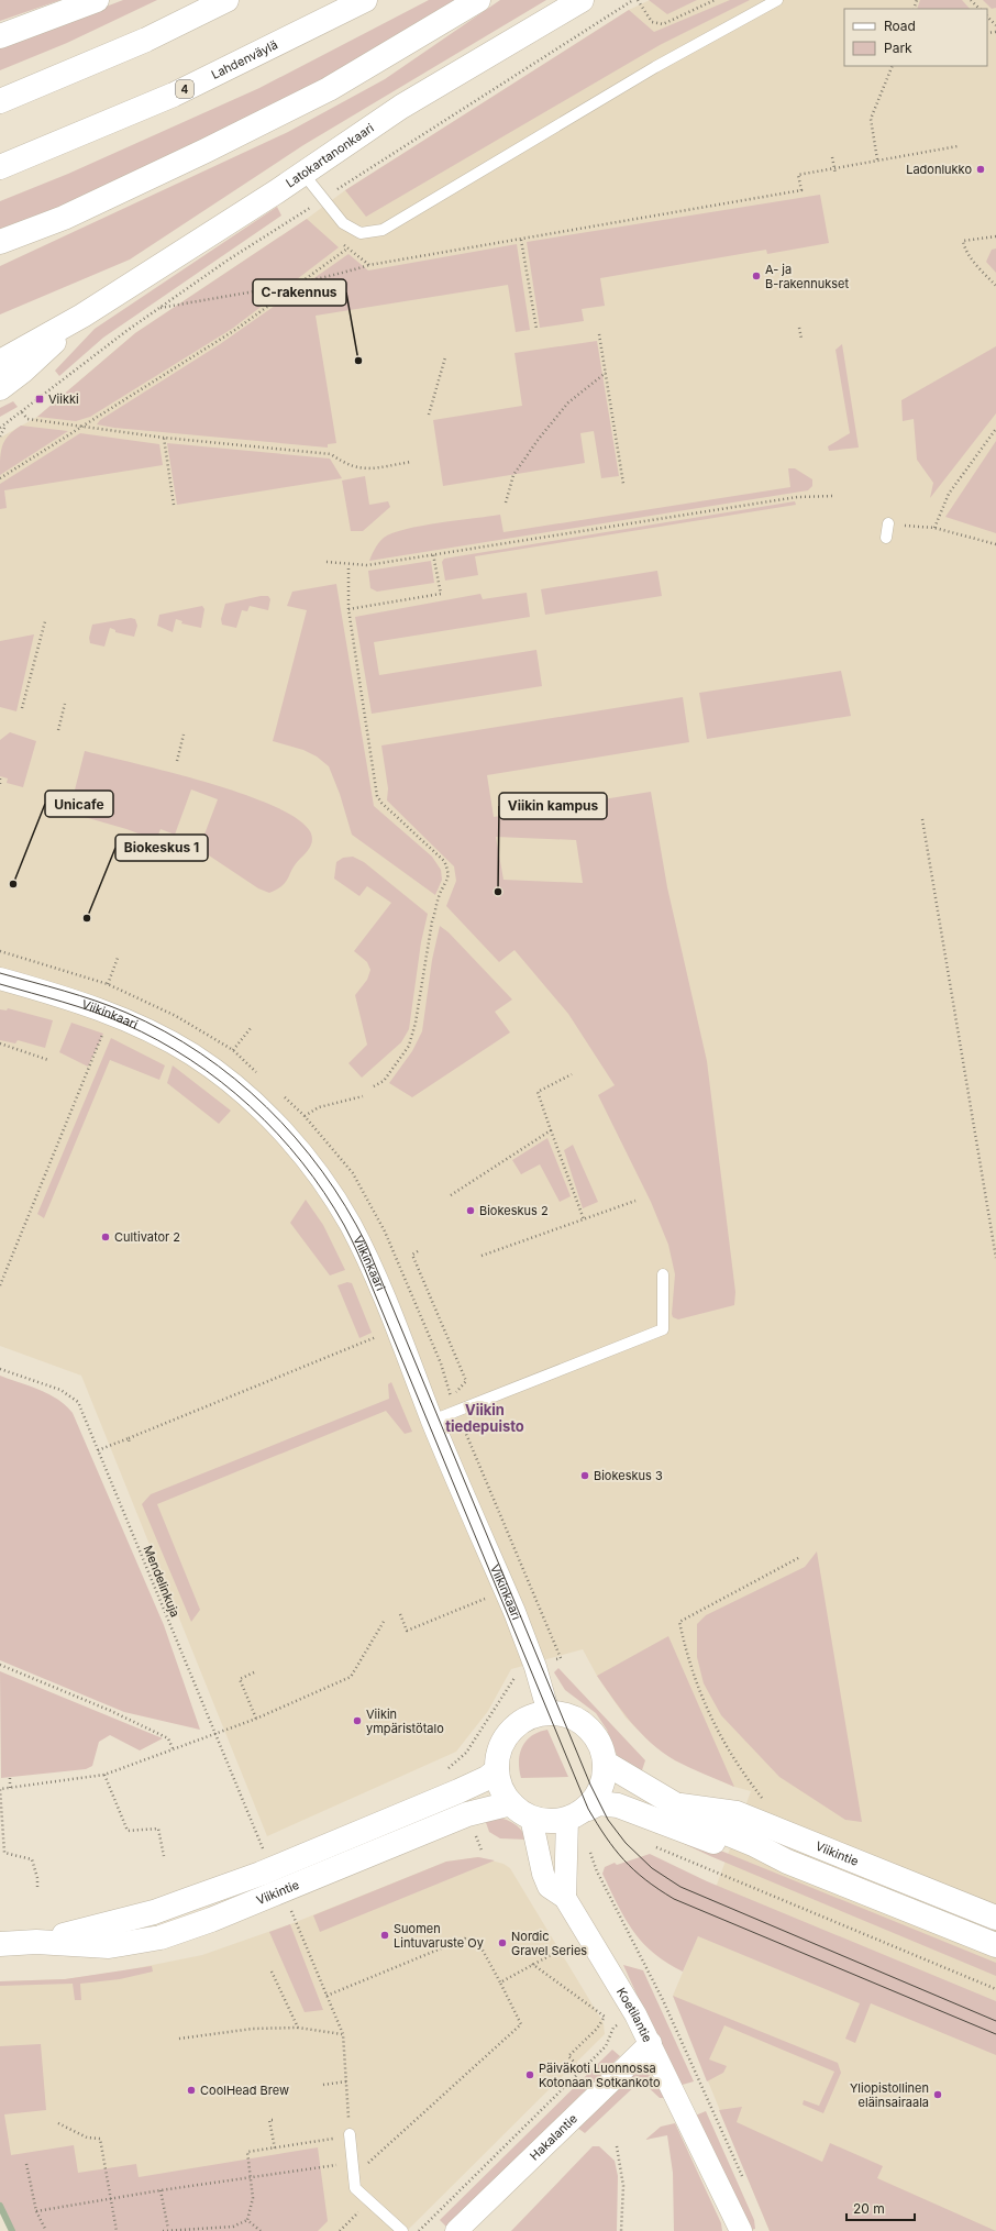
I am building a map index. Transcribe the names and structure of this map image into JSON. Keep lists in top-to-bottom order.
{
  "streets": {
    "main road": [
      "Lahdenväylä",
      "4",
      "Latokartanonkaari",
      "Viikintie"
    ],
    "street": ["Viikinkaari", "Koetilantie", "Hakalantie"],
    "path": ["Mendelinkuja"]
  },
  "crossings": [
    ["Viikinkaari", "Viikintie"],
    ["Viikinkaari", "Koetilantie"],
    ["Viikintie", "Koetilantie"],
    ["Koetilantie", "Hakalantie"]
  ],
  "districts": ["Viikin tiedepuisto"],
  "places": {
    "other": [
      "Ladonlukko",
      "A- ja B-rakennukset",
      "C-rakennus",
      "Unicafe",
      "Viikin kampus",
      "Biokeskus 1",
      "Biokeskus 2",
      "Cultivator 2",
      "Biokeskus 3",
      "Viikin ympäristötalo",
      "Suomen Lintuvaruste Oy",
      "Nordic Gravel Series",
      "Päiväkoti Luonnossa Kotonaan Sotkankoto",
      "CoolHead Brew",
      "Yliopistollinen eläinsairaala"
    ],
    "transit": ["Viikki"]
  },
  "legend": ["Road", "Park"],
  "scale_bar": "20 m"
}
